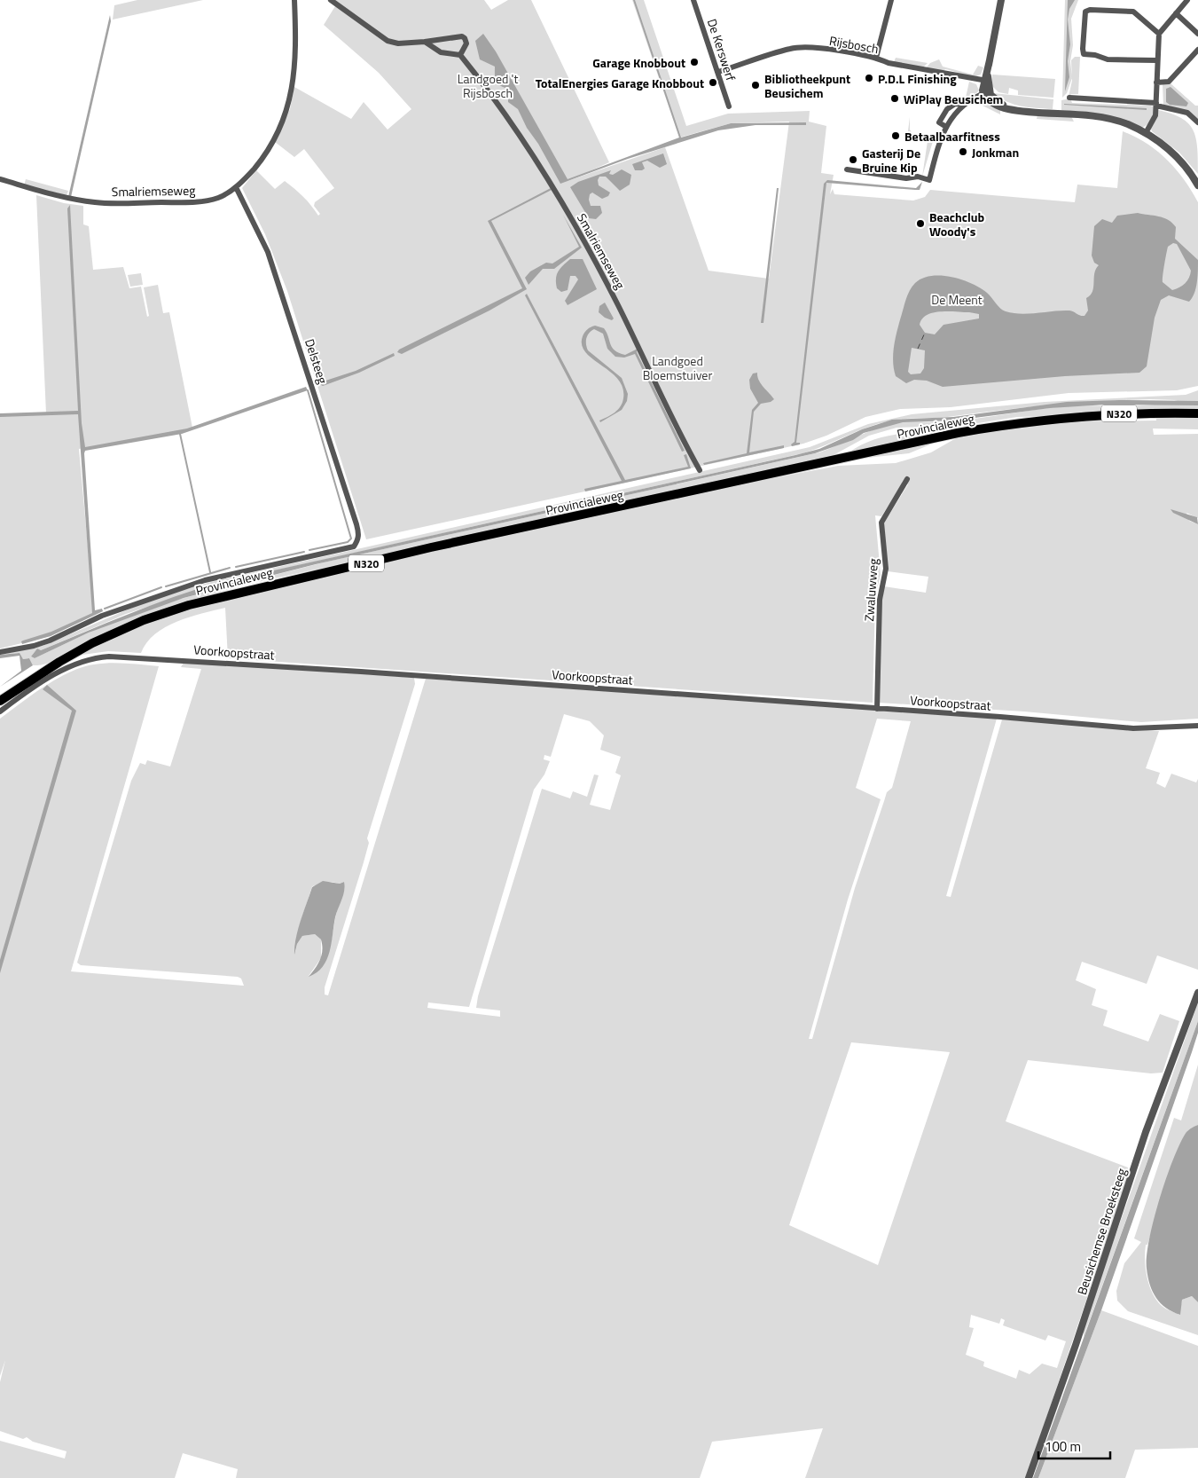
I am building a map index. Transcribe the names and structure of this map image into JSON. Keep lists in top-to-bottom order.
{
  "streets": {
    "highway": ["N320", "Provincialeweg"],
    "street": [
      "Rijsbosch",
      "De Kerswerf",
      "Smalriemseweg",
      "Delsteeg",
      "Zwaluwweg",
      "Voorkoopstraat",
      "Beusichemse Broeksteeg"
    ]
  },
  "crossings": [
    ["Rijsbosch", "De Kerswerf"],
    ["Smalriemseweg", "Delsteeg"],
    ["Zwaluwweg", "Voorkoopstraat"]
  ],
  "parks": ["Landgoed 't Rijsbosch", "De Meent", "Landgoed Bloemstuiver"],
  "places": [
    "Garage Knobbout",
    "P.D.L Finishing",
    "TotalEnergies Garage Knobbout",
    "Bibliotheekpunt Beusichem",
    "WiPlay Beusichem",
    "Betaalbaarfitness",
    "Jonkman",
    "Gasterij De Bruine Kip",
    "Beachclub Woody's"
  ],
  "scale_bar": "100 m"
}
